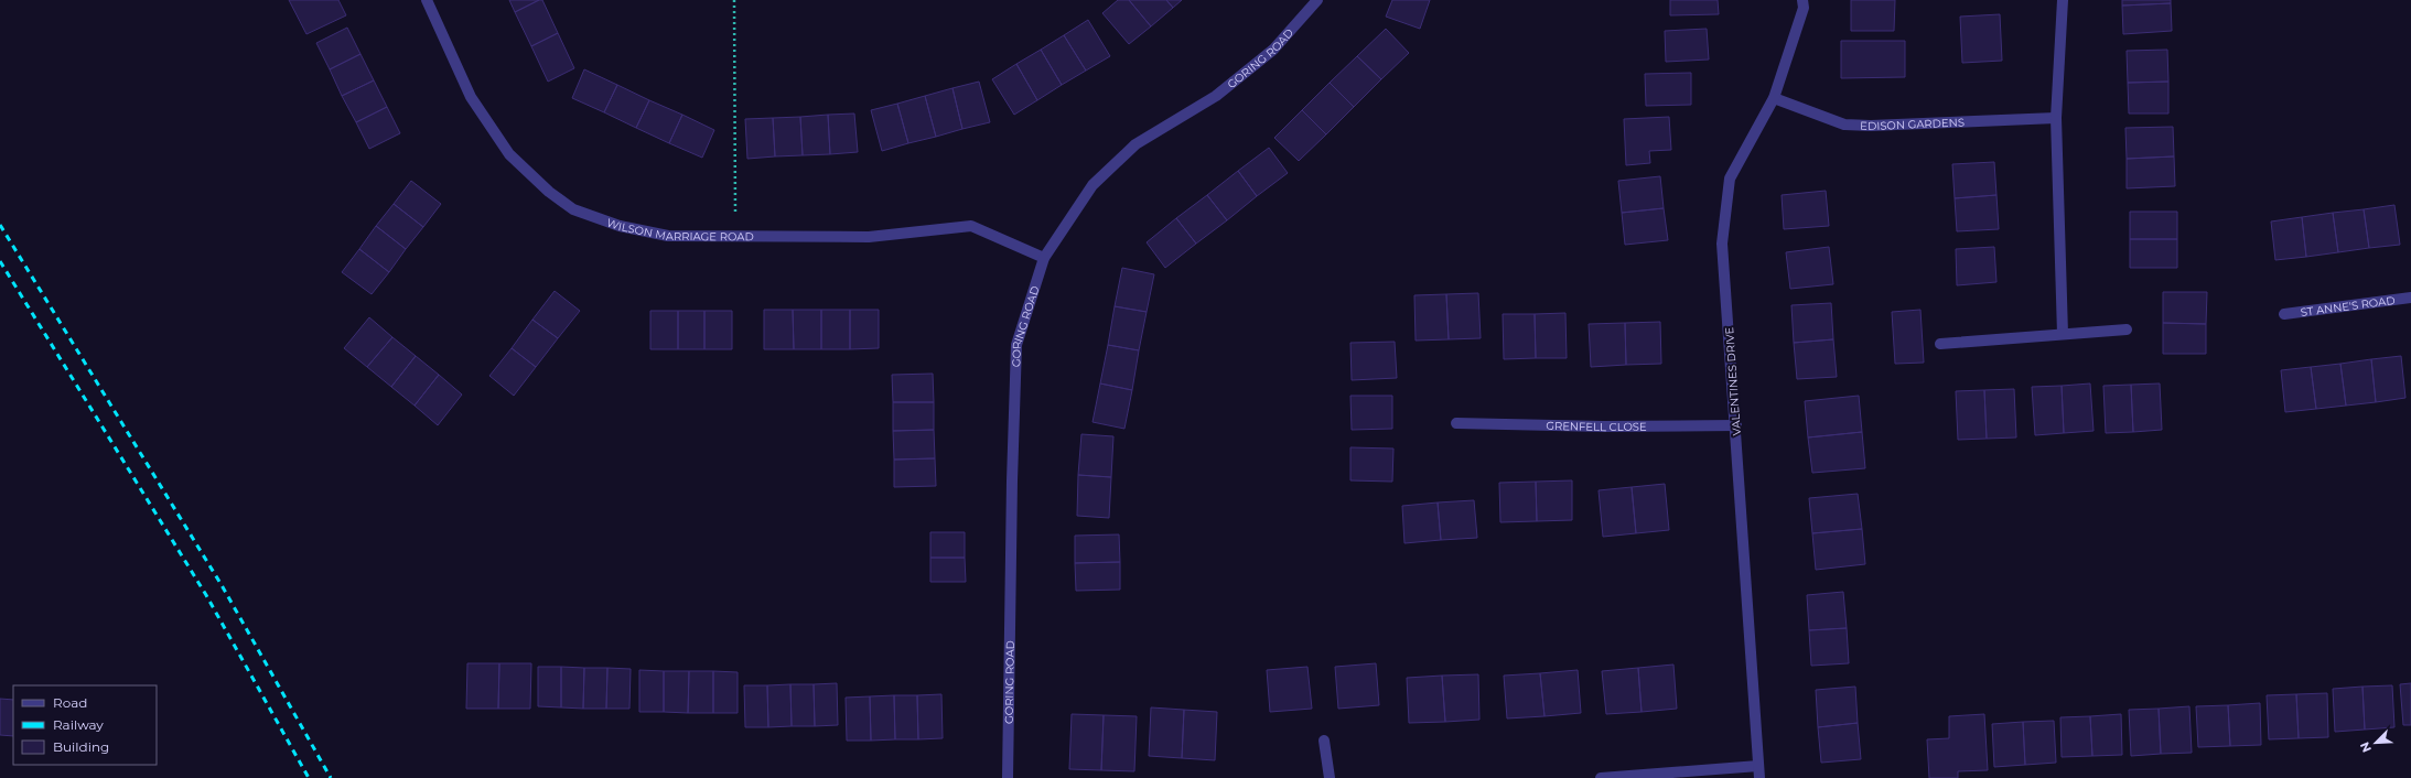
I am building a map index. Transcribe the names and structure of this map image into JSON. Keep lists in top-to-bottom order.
{
  "streets": {
    "street": [
      "GORING ROAD",
      "EDISON GARDENS",
      "WILSON MARRIAGE ROAD",
      "ST ANNE'S ROAD",
      "VALENTINES DRIVE",
      "GRENFELL CLOSE"
    ]
  },
  "crossings": [
    ["GORING ROAD", "WILSON MARRIAGE ROAD"],
    ["EDISON GARDENS", "VALENTINES DRIVE"],
    ["VALENTINES DRIVE", "GRENFELL CLOSE"]
  ],
  "legend": ["Road", "Railway", "Building"],
  "north": "bottom left"
}
